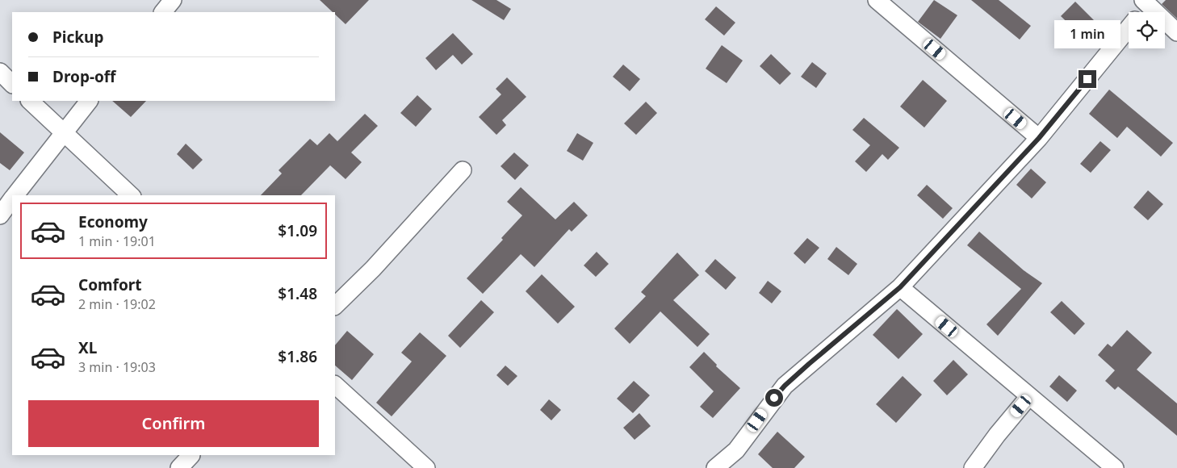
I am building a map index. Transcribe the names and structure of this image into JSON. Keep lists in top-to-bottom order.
{
  "page": {
    "banner": ["Pickup", "Drop-off"],
    "bubble": "1 min",
    "list": [
      {
        "name": "Economy",
        "note": "1 min · 19:01",
        "value": "$1.09"
      },
      {
        "name": "Comfort",
        "note": "2 min · 19:02",
        "value": "$1.48"
      },
      {
        "name": "XL",
        "note": "3 min · 19:03",
        "value": "$1.86"
      }
    ],
    "buttons": "Confirm"
  }
}
